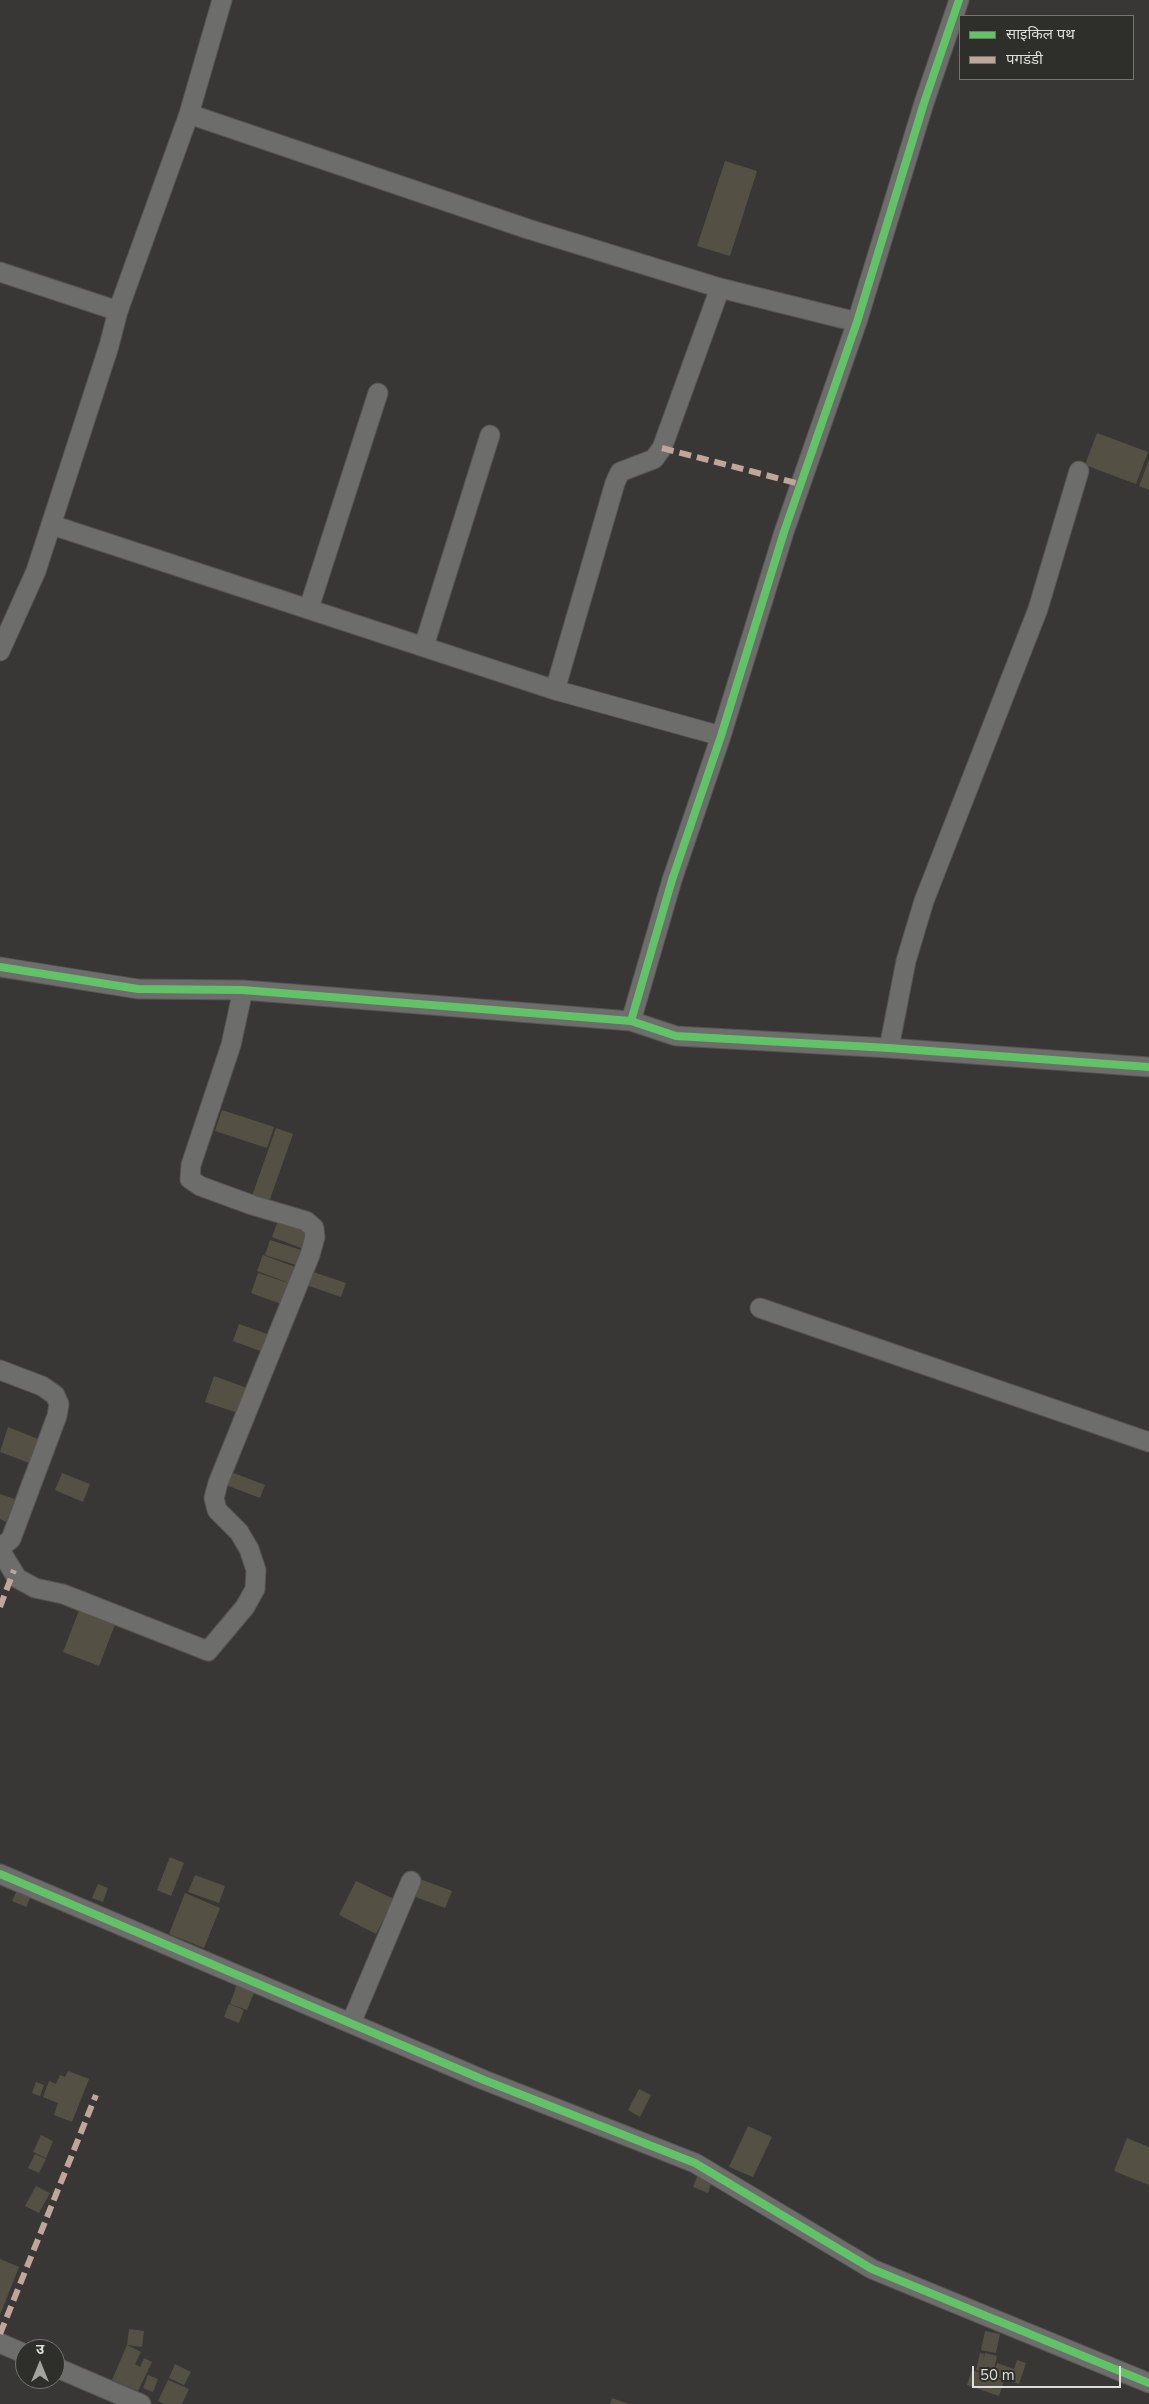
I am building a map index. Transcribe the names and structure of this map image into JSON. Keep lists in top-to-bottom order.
{
  "legend": ["साइकिल पथ", "पगडंडी"],
  "scale_bar": "50 m",
  "north": "top"
}
